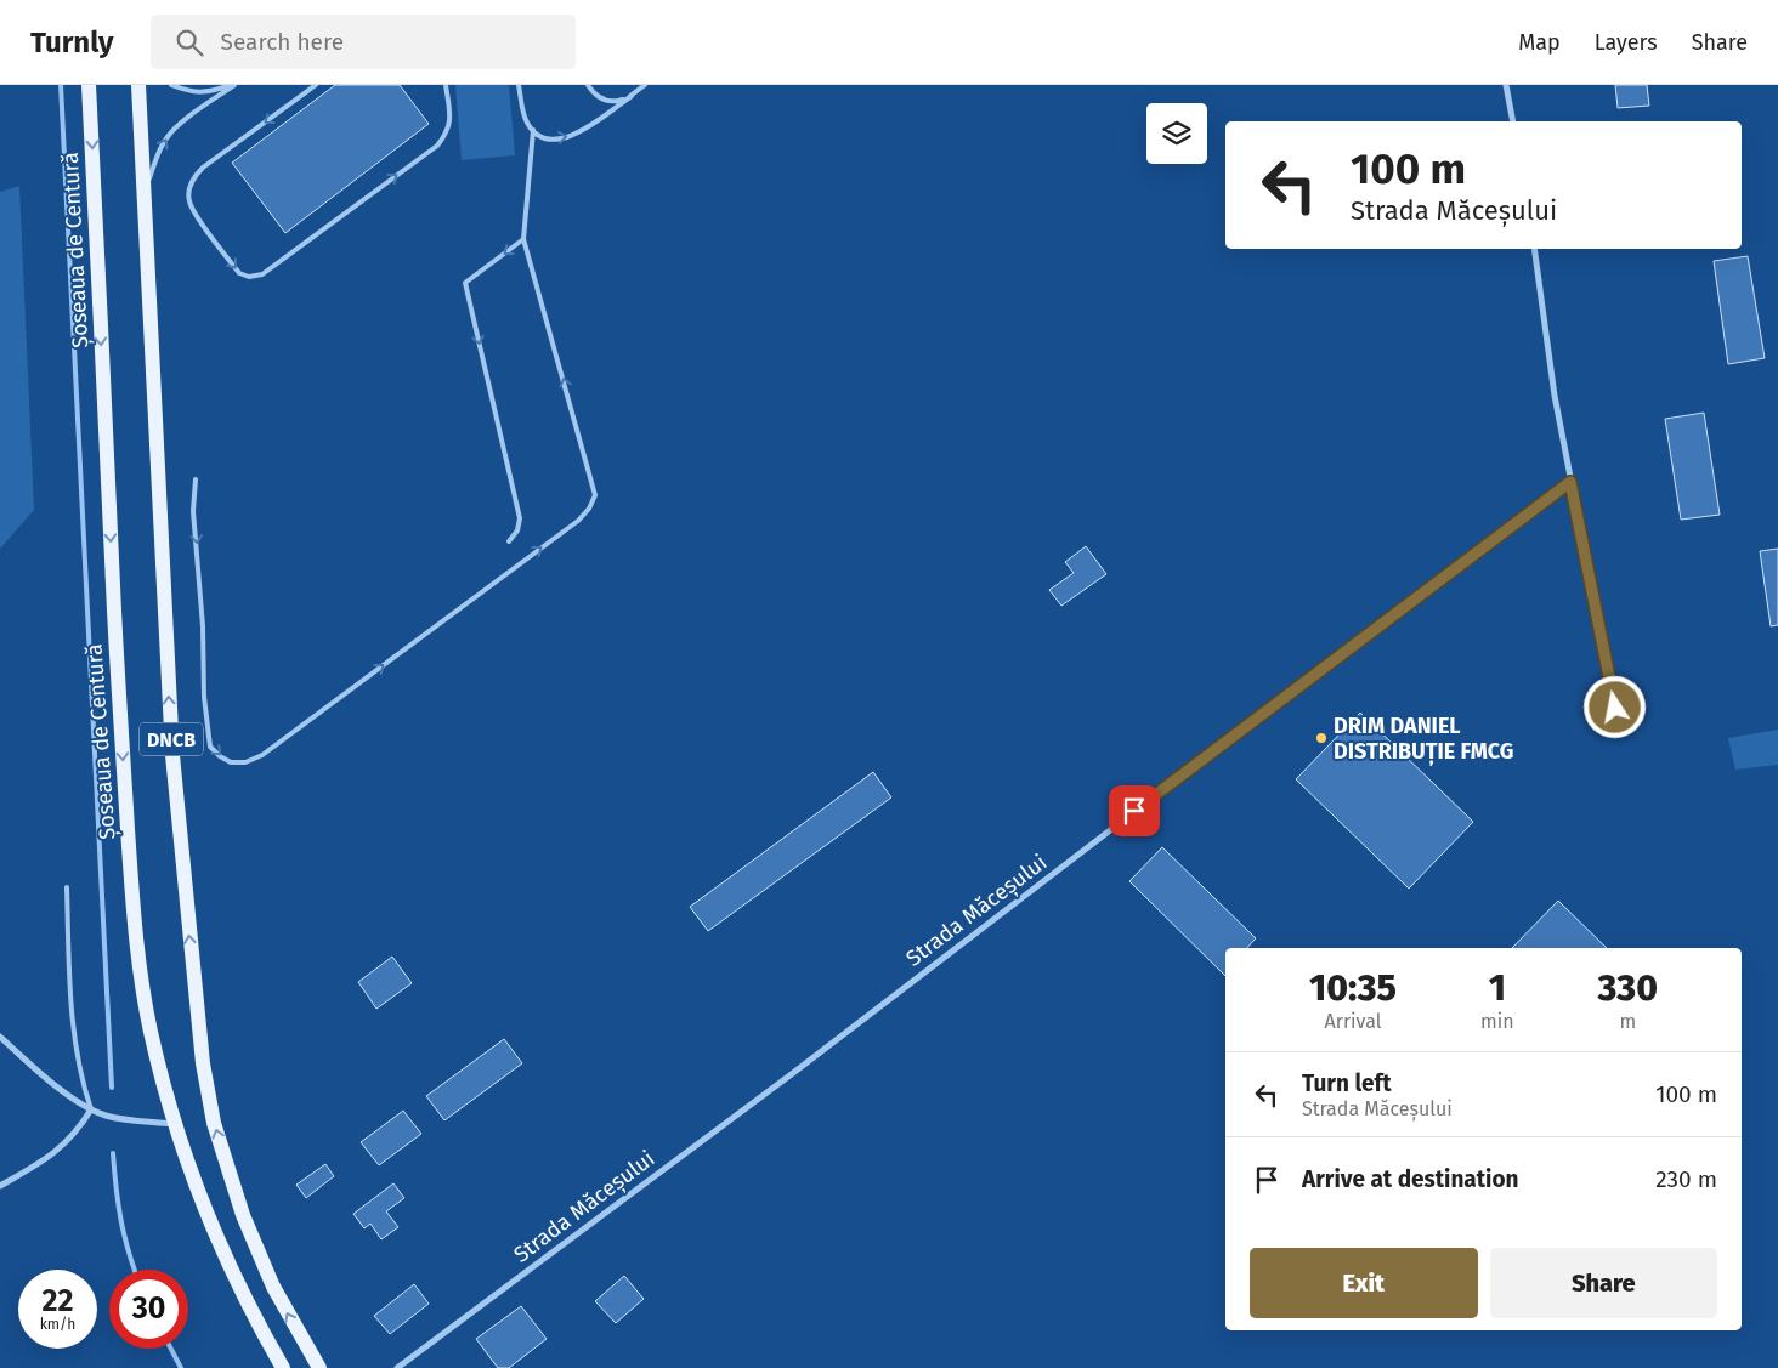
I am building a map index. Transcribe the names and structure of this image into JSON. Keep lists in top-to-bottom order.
{
  "streets": {
    "main road": ["Șoseaua de Centură", "DNCB"],
    "street": ["Strada Măceșului"]
  },
  "places": ["DRIM DANIEL DISTRIBUȚIE FMCG"],
  "page": {
    "header": "Turnly",
    "search": "Search here",
    "nav": ["Map", "Layers", "Share"],
    "turn": ["100 m", "Strada Măceșului"],
    "eta": [
      "10:35",
      "Arrival",
      "1",
      "min",
      "330",
      "m"
    ],
    "list": [
      {
        "name": "Turn left",
        "note": "Strada Măceșului",
        "value": "100 m"
      },
      {
        "name": "Arrive at destination",
        "value": "230 m"
      }
    ],
    "buttons": ["Exit", "Share"],
    "speed": "22 km/h",
    "limit": "30"
  }
}
